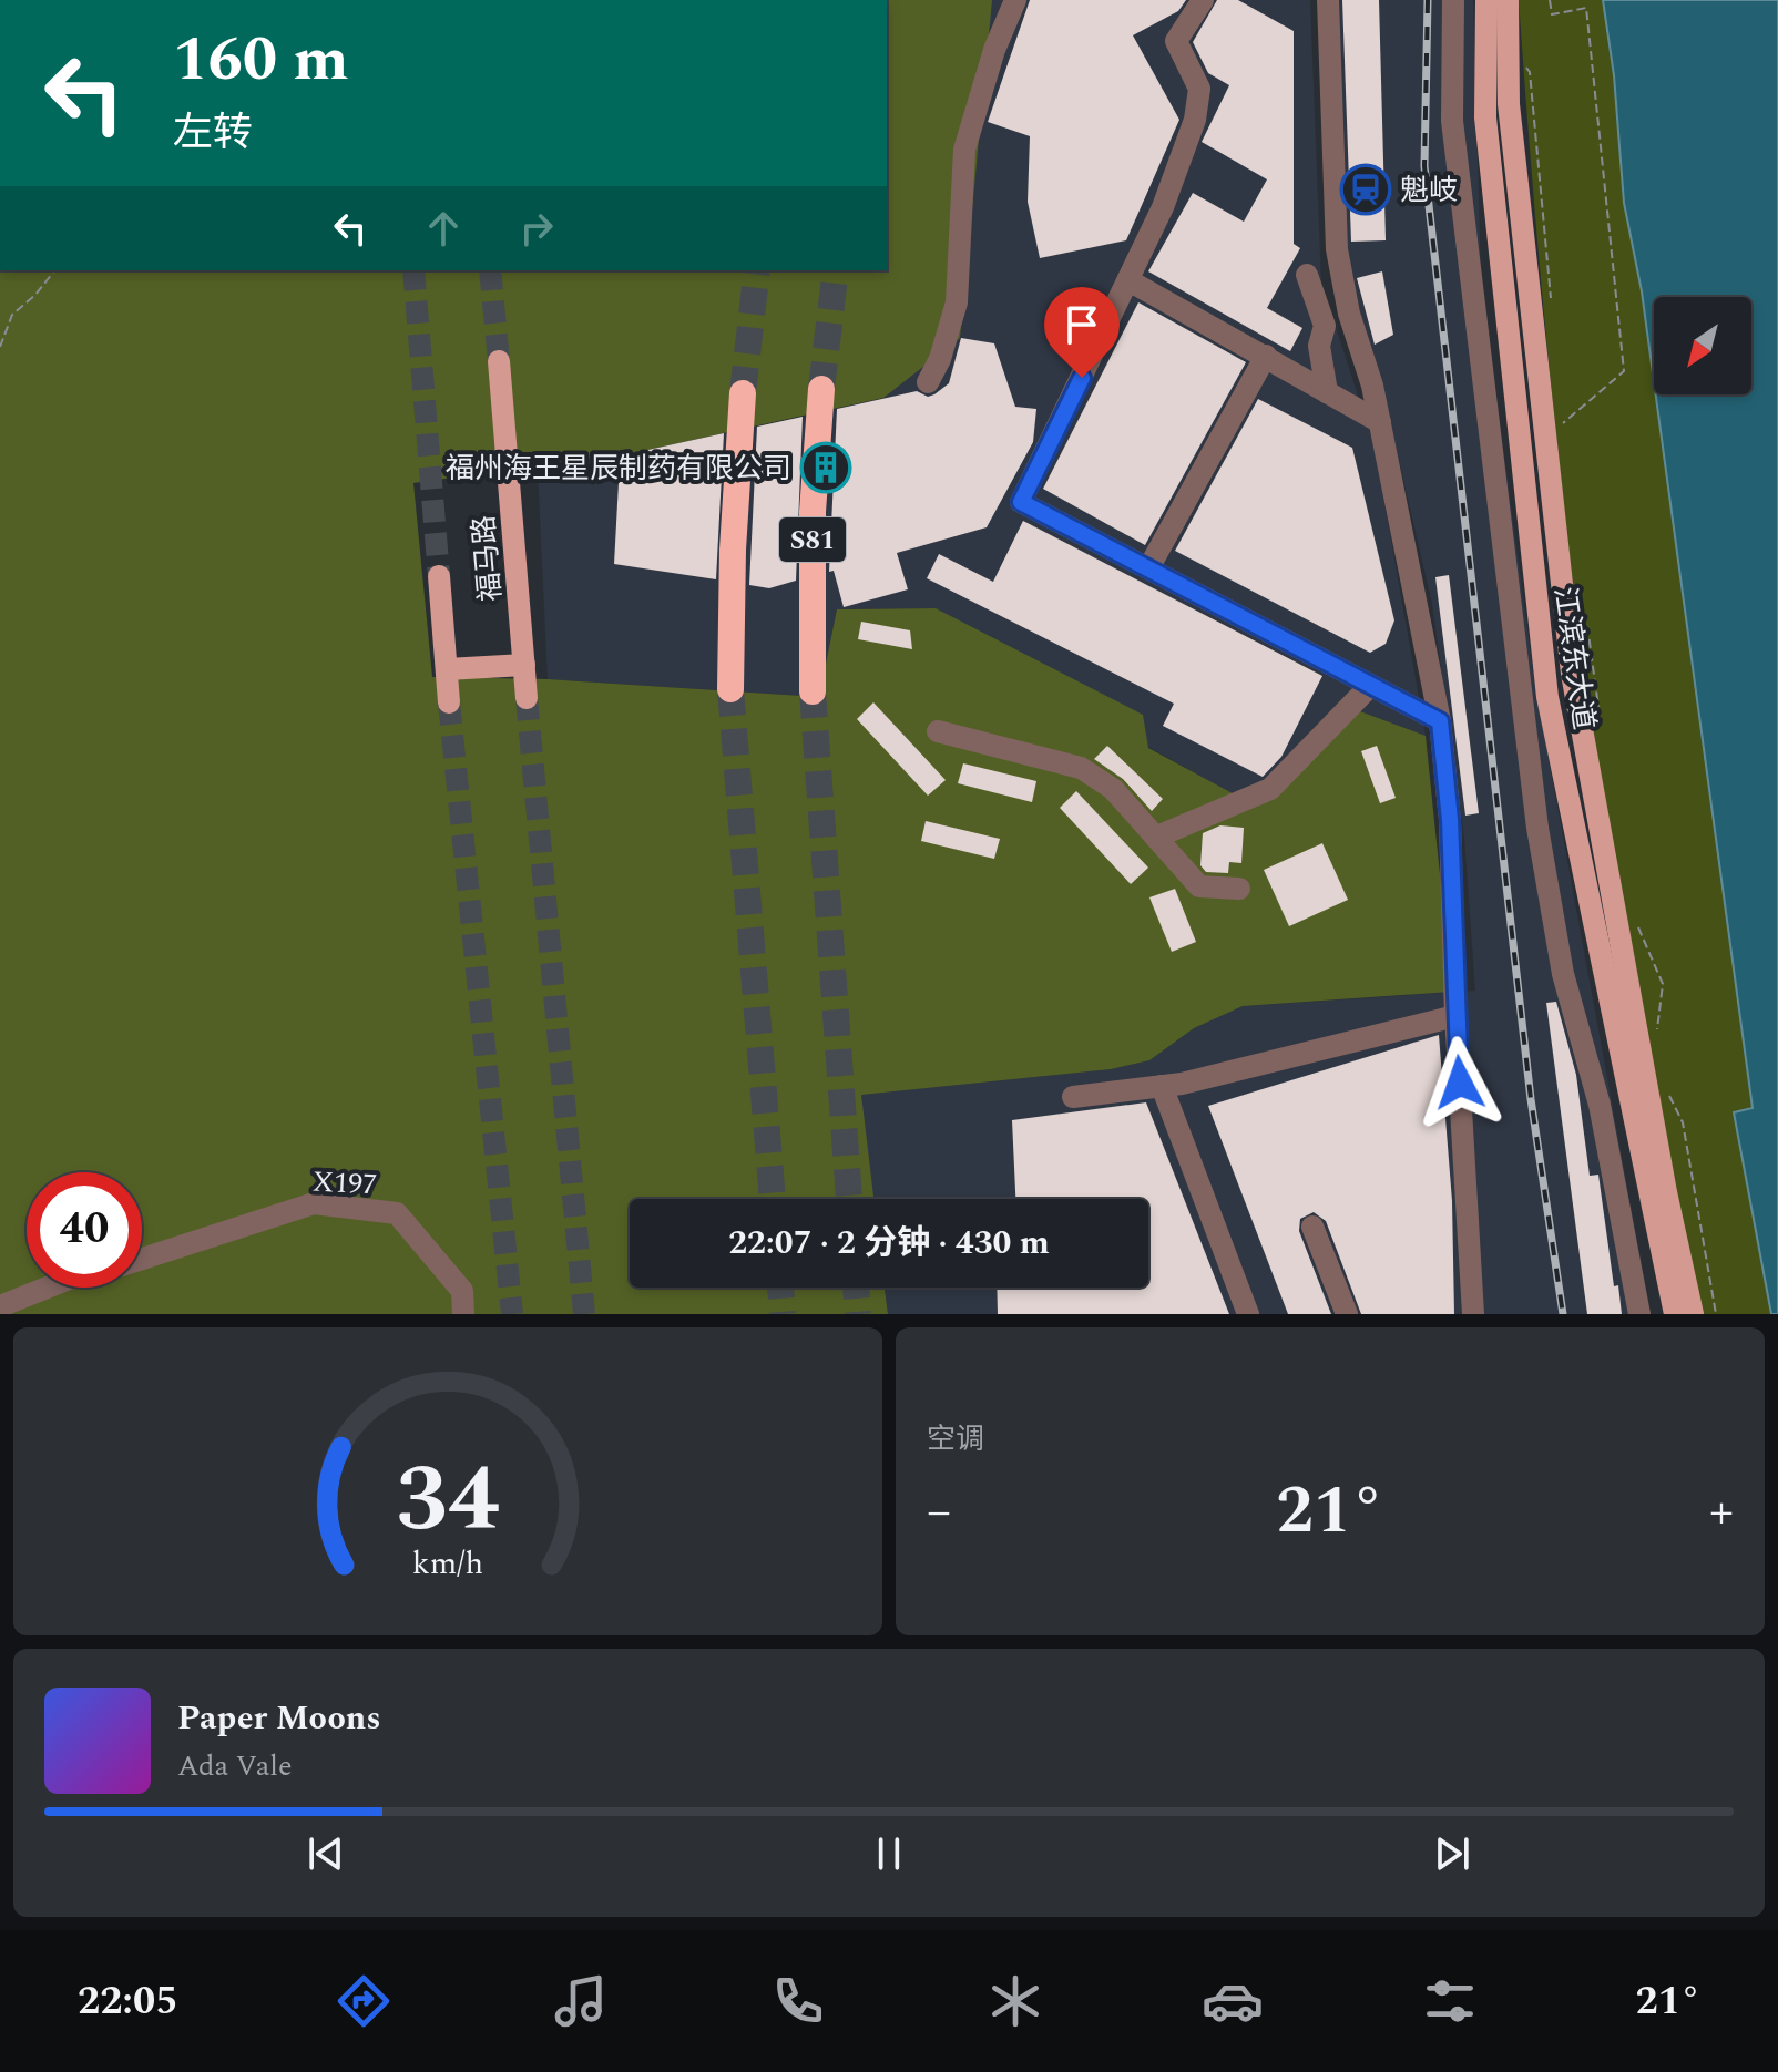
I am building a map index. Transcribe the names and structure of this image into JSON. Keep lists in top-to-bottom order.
{
  "streets": {
    "highway": ["S81"],
    "main road": ["福马路", "江滨东大道"],
    "street": ["X197"]
  },
  "places": {
    "station": ["魁岐"],
    "building": ["福州海王星辰制药有限公司"]
  },
  "north": "bottom left",
  "page": {
    "turn": ["160 m", "左转"],
    "limit": "40",
    "trip": "22:07 · 2 分钟 · 430 m",
    "tile": "空调",
    "heat": ["−", "21°", "+"],
    "song": ["Paper Moons", "Ada Vale"],
    "tabs": ["22:05", "21°"],
    "gauge": ["34", "km/h"]
  }
}
